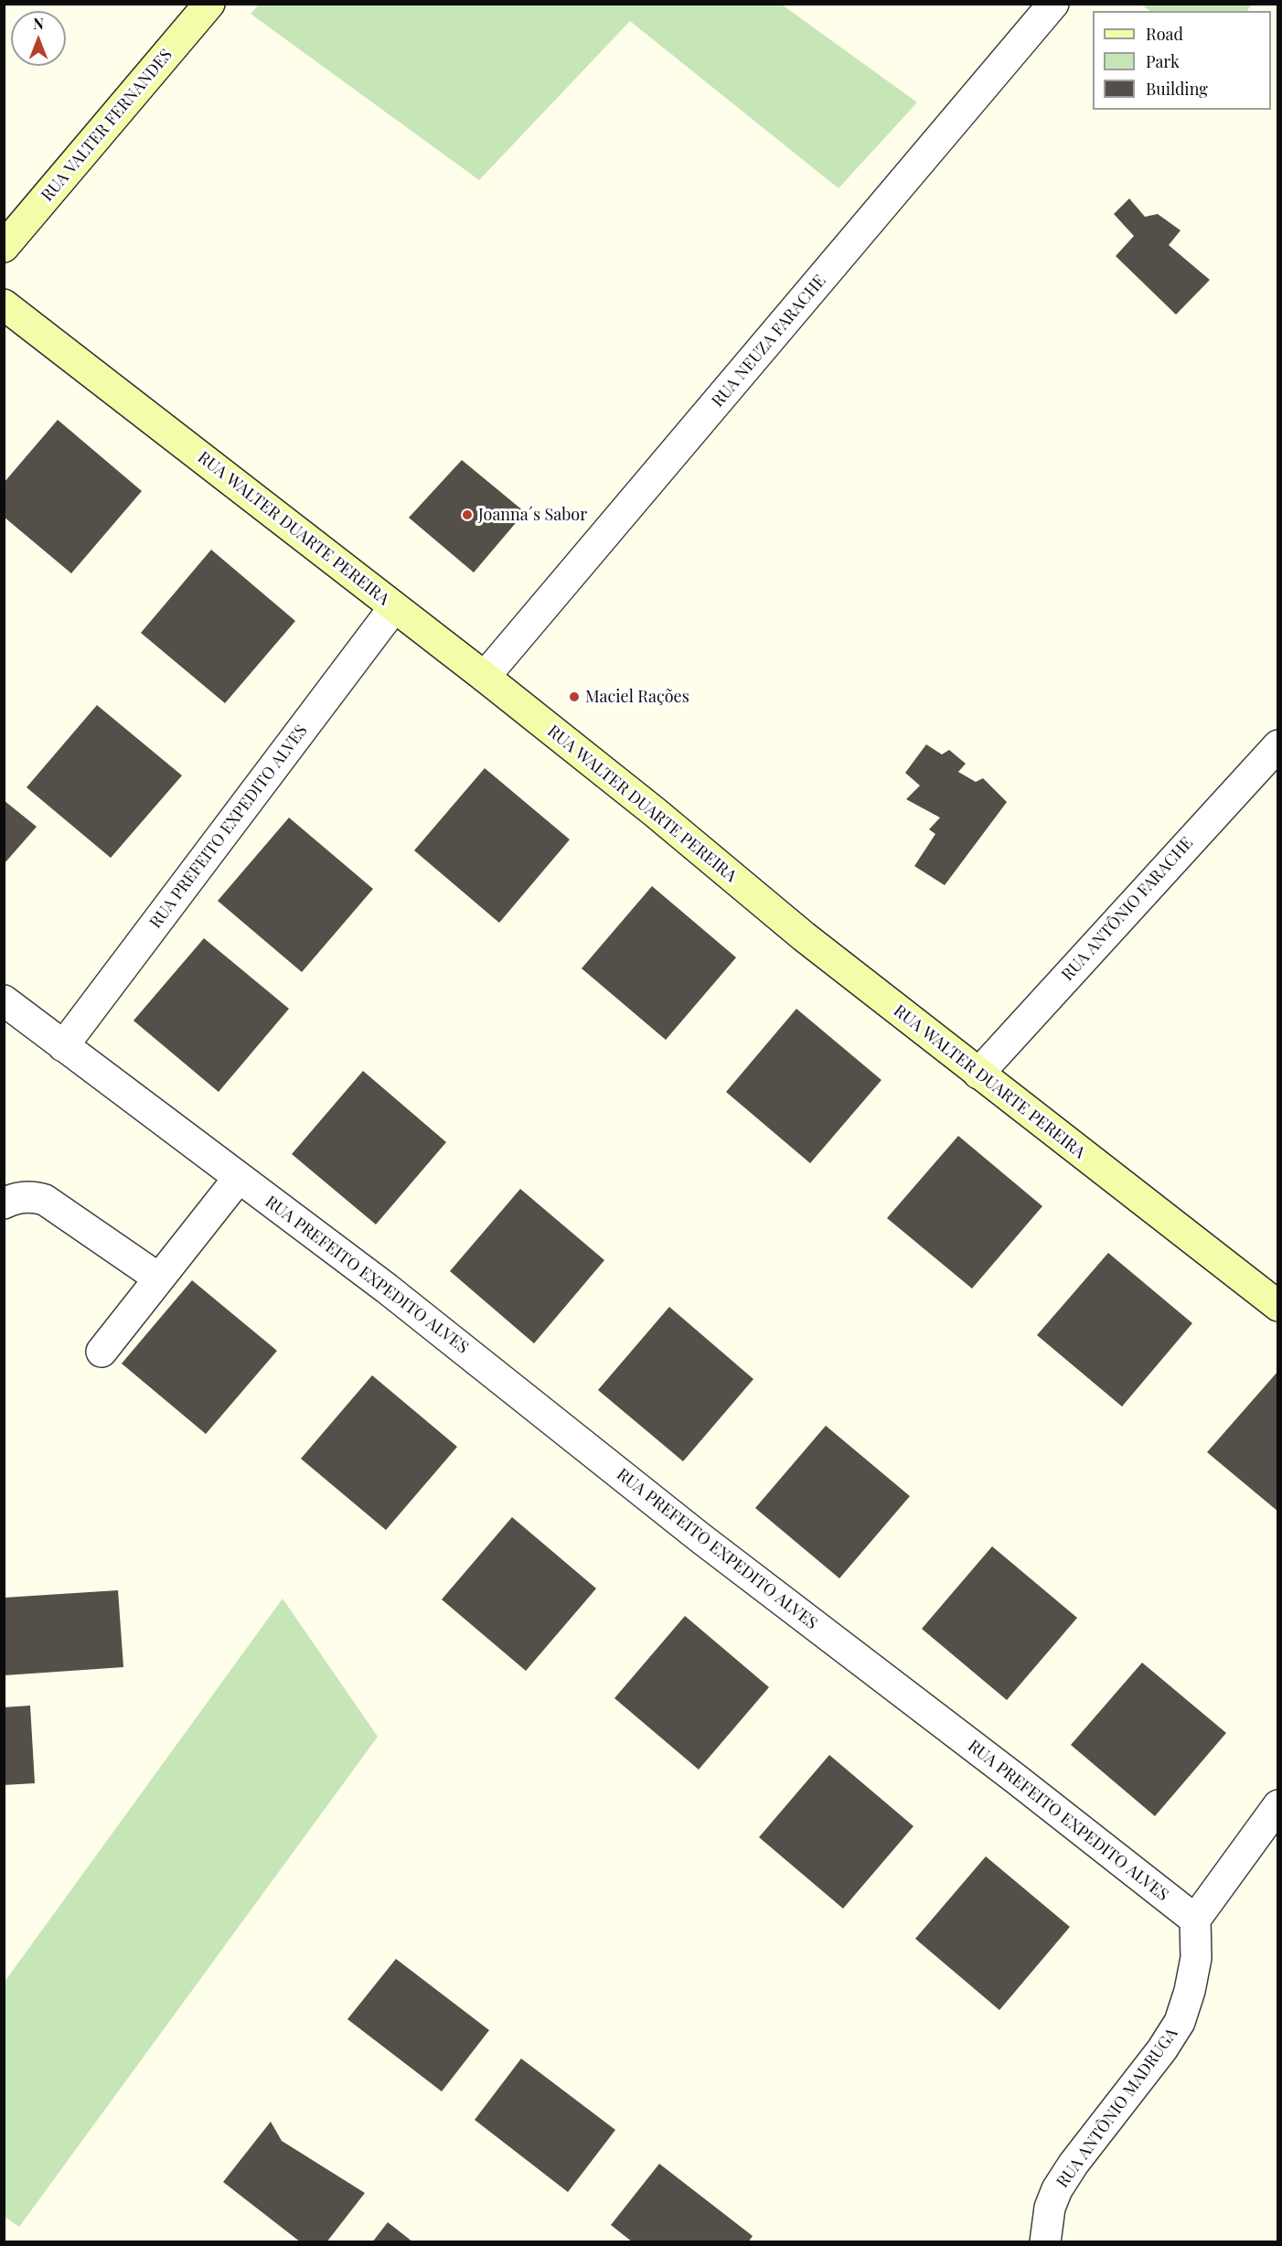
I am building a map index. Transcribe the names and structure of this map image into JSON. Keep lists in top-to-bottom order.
{
  "streets": {
    "main road": ["RUA VALTER FERNANDES", "RUA WALTER DUARTE PEREIRA"],
    "street": [
      "RUA NEUZA FARACHE",
      "RUA PREFEITO EXPEDITO ALVES",
      "RUA ANTÔNIO FARACHE",
      "RUA ANTÔNIO MADRUGA"
    ]
  },
  "crossings": [
    ["RUA NEUZA FARACHE", "RUA WALTER DUARTE PEREIRA"],
    ["RUA WALTER DUARTE PEREIRA", "RUA PREFEITO EXPEDITO ALVES"],
    ["RUA WALTER DUARTE PEREIRA", "RUA ANTÔNIO FARACHE"],
    ["RUA PREFEITO EXPEDITO ALVES", "RUA ANTÔNIO MADRUGA"]
  ],
  "places": ["Joanna´s Sabor", "Maciel Rações"],
  "legend": ["Road", "Park", "Building"],
  "north": "top"
}
